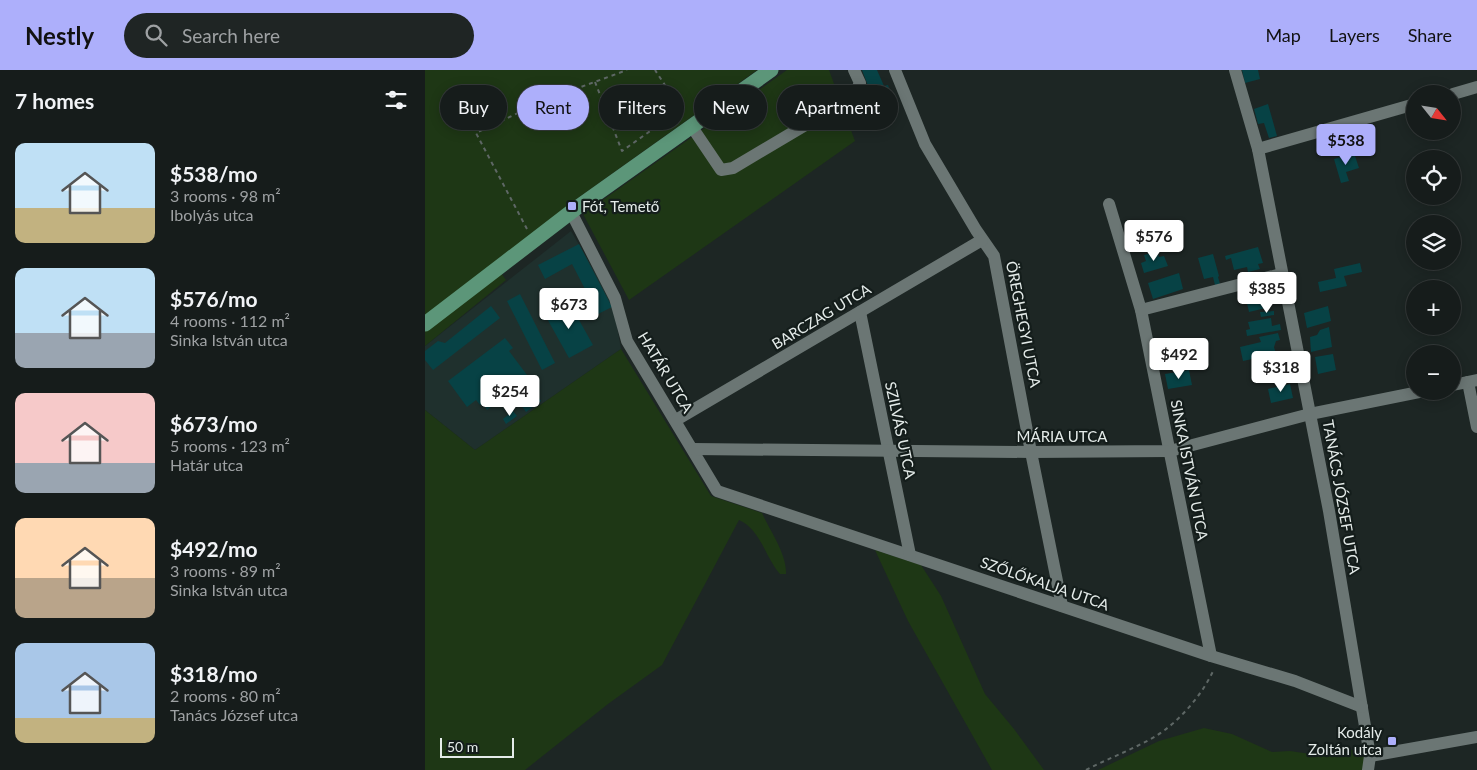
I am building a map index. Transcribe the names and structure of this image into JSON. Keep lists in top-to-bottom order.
{
  "streets": {
    "street": [
      "BARCZAG UTCA",
      "ÖREGHEGYI UTCA",
      "HATÁR UTCA",
      "SZILVÁS UTCA",
      "MÁRIA UTCA",
      "SINKA ISTVÁN UTCA",
      "TANÁCS JÓZSEF UTCA",
      "SZŐLŐKALJA UTCA"
    ]
  },
  "crossings": [
    ["BARCZAG UTCA", "ÖREGHEGYI UTCA"],
    ["BARCZAG UTCA", "HATÁR UTCA"],
    ["BARCZAG UTCA", "SZILVÁS UTCA"],
    ["ÖREGHEGYI UTCA", "MÁRIA UTCA"],
    ["ÖREGHEGYI UTCA", "SZŐLŐKALJA UTCA"],
    ["HATÁR UTCA", "MÁRIA UTCA"],
    ["HATÁR UTCA", "SZŐLŐKALJA UTCA"],
    ["SZILVÁS UTCA", "MÁRIA UTCA"],
    ["SZILVÁS UTCA", "SZŐLŐKALJA UTCA"],
    ["MÁRIA UTCA", "SINKA ISTVÁN UTCA"],
    ["MÁRIA UTCA", "TANÁCS JÓZSEF UTCA"],
    ["SINKA ISTVÁN UTCA", "SZŐLŐKALJA UTCA"],
    ["TANÁCS JÓZSEF UTCA", "SZŐLŐKALJA UTCA"]
  ],
  "places": {
    "transit": ["Fót, Temető", "Kodály Zoltán utca"]
  },
  "scale_bar": "50 m",
  "north": "bottom right",
  "page": {
    "header": "Nestly",
    "search": "Search here",
    "nav": ["Map", "Layers", "Share"],
    "heading": "7 homes",
    "map_buttons": ["+", "−"],
    "chip": [
      "Buy",
      "Rent",
      "Filters",
      "New",
      "Apartment"
    ],
    "price": [
      "$538",
      "$576",
      "$385",
      "$673",
      "$492",
      "$318",
      "$254"
    ],
    "list": [
      {
        "name": "$538/mo",
        "note": "3 rooms · 98 m² · Ibolyás utca"
      },
      {
        "name": "$576/mo",
        "note": "4 rooms · 112 m² · Sinka István utca"
      },
      {
        "name": "$673/mo",
        "note": "5 rooms · 123 m² · Határ utca"
      },
      {
        "name": "$492/mo",
        "note": "3 rooms · 89 m² · Sinka István utca"
      },
      {
        "name": "$318/mo",
        "note": "2 rooms · 80 m² · Tanács József utca"
      }
    ],
    "scale": "50 m"
  }
}
